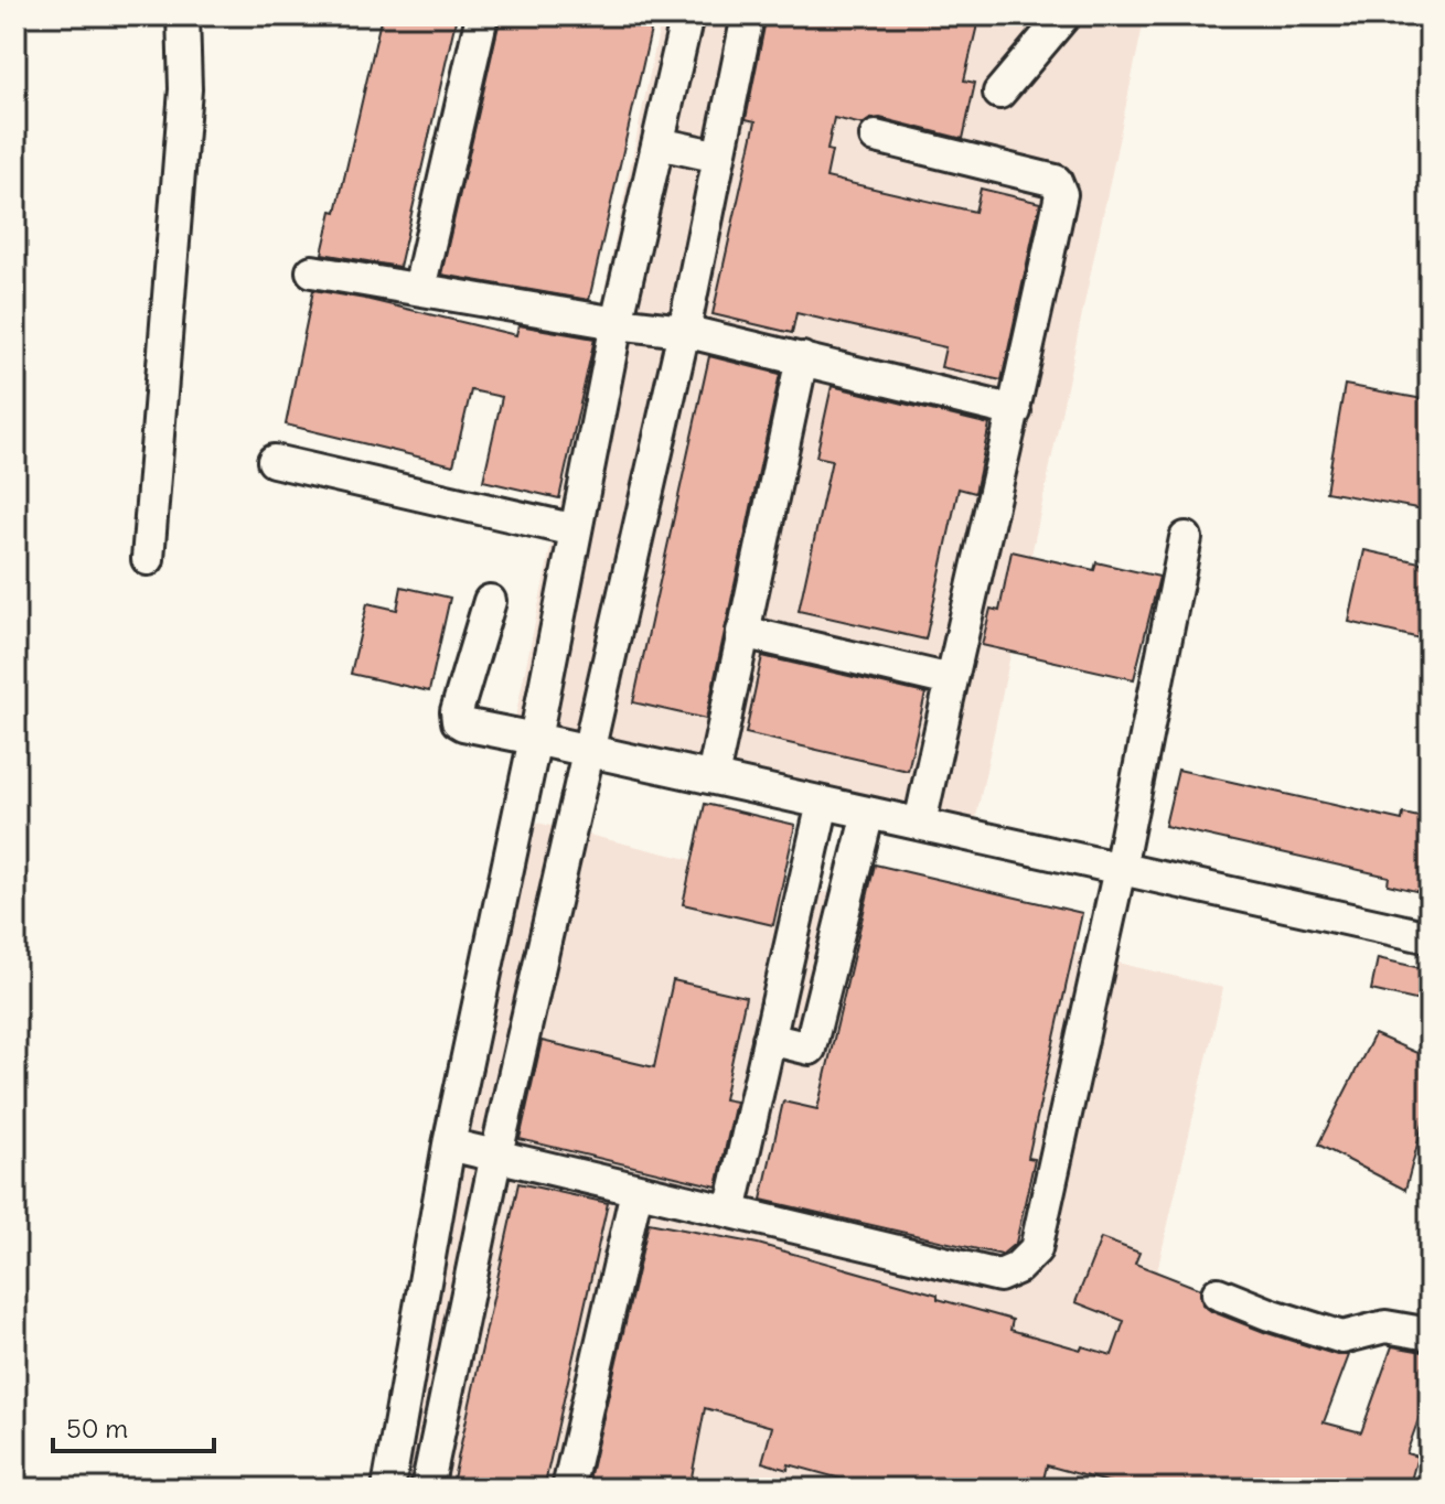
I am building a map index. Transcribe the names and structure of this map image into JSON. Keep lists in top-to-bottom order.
{
  "scale_bar": "50 m"
}
